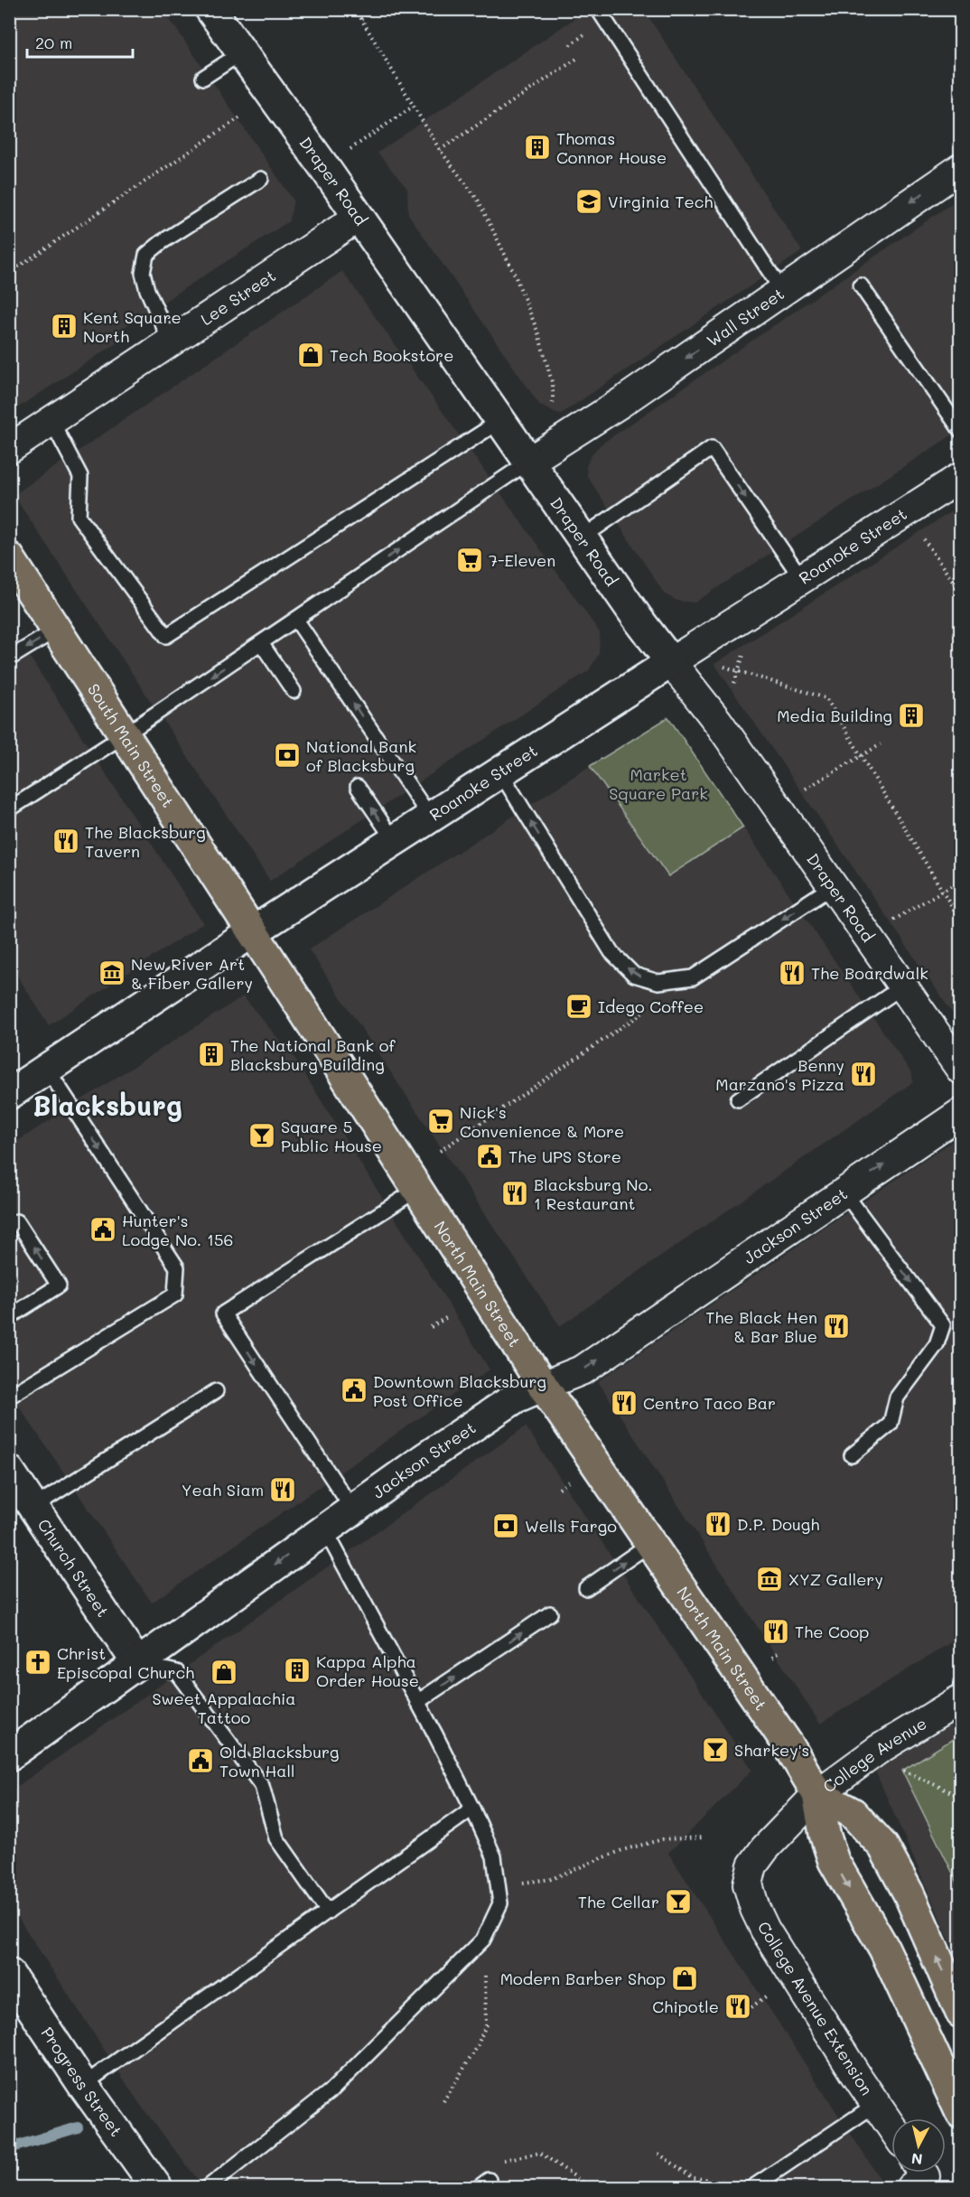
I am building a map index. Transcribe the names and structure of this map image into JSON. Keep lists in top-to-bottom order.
{
  "streets": {
    "main road": ["South Main Street", "North Main Street"],
    "street": [
      "Draper Road",
      "Lee Street",
      "Wall Street",
      "Roanoke Street",
      "Jackson Street",
      "Church Street",
      "College Avenue",
      "College Avenue Extension",
      "Progress Street"
    ]
  },
  "crossings": [
    ["Draper Road", "Lee Street"],
    ["Draper Road", "Wall Street"],
    ["Draper Road", "Roanoke Street"],
    ["Roanoke Street", "South Main Street"],
    ["Roanoke Street", "North Main Street"],
    ["South Main Street", "North Main Street"],
    ["Jackson Street", "North Main Street"],
    ["Jackson Street", "Church Street"],
    ["North Main Street", "College Avenue"],
    ["North Main Street", "College Avenue Extension"],
    ["College Avenue", "College Avenue Extension"]
  ],
  "one_way": ["Wall Street"],
  "districts": ["Blacksburg"],
  "parks": ["Market Square Park"],
  "places": {
    "building": [
      "Thomas Connor House",
      "Kent Square North",
      "Media Building",
      "The National Bank of Blacksburg Building",
      "Kappa Alpha Order House"
    ],
    "school or university": ["Virginia Tech"],
    "shop": ["Tech Bookstore", "Sweet Appalachia Tattoo", "Modern Barber Shop"],
    "supermarket": ["7-Eleven", "Nick's Convenience & More"],
    "bank": ["National Bank of Blacksburg", "Wells Fargo"],
    "restaurant": [
      "The Blacksburg Tavern",
      "The Boardwalk",
      "Benny Marzano's Pizza",
      "Blacksburg No. 1 Restaurant",
      "The Black Hen & Bar Blue",
      "Centro Taco Bar",
      "Yeah Siam",
      "D.P. Dough",
      "The Coop",
      "Chipotle"
    ],
    "museum": ["New River Art & Fiber Gallery", "XYZ Gallery"],
    "cafe": ["Idego Coffee"],
    "bar": ["Square 5 Public House", "Sharkey's", "The Cellar"],
    "public building": [
      "The UPS Store",
      "Hunter's Lodge No. 156",
      "Downtown Blacksburg Post Office",
      "Old Blacksburg Town Hall"
    ],
    "church": ["Christ Episcopal Church"]
  },
  "scale_bar": "20 m",
  "north": "bottom"
}
